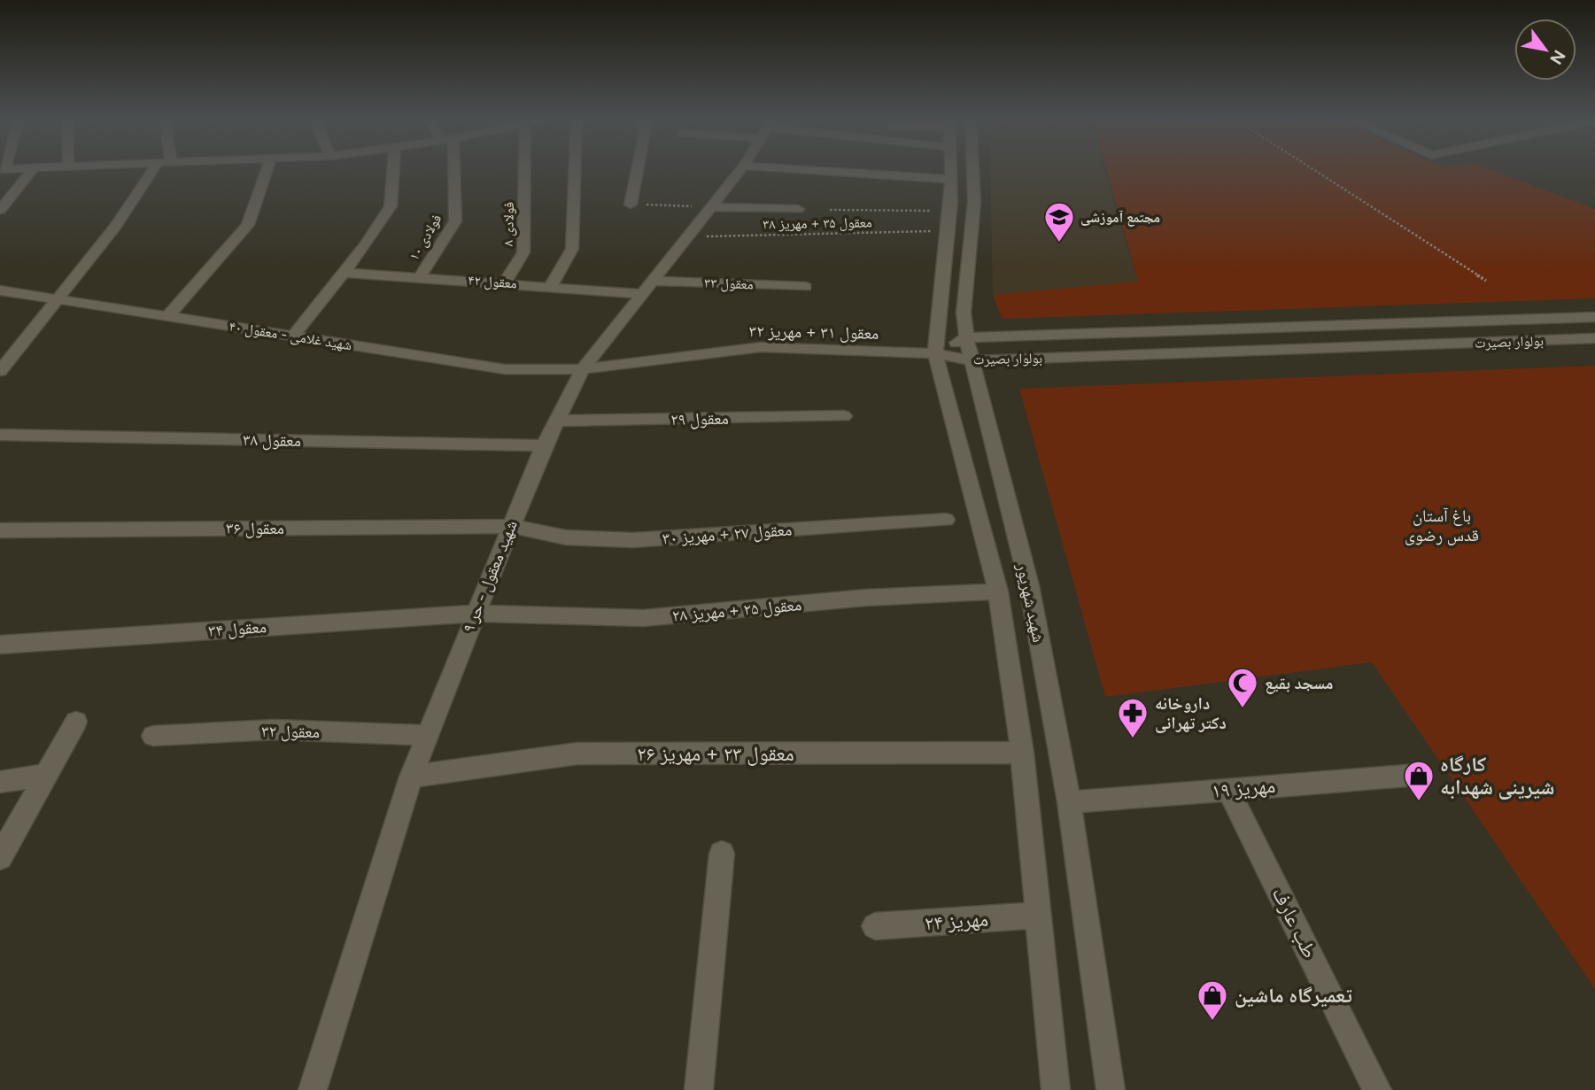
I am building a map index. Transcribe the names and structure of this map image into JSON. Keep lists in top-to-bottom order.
{
  "streets": {
    "street": [
      "فولادی ۸",
      "فولادی ۱۰",
      "معقول ۴۲",
      "معقول ۳۳",
      "معقول ۳۱ + مهریز ۳۲",
      "شهید غلامی - معقول ۴۰",
      "بولوار بصیرت",
      "معقول ۲۹",
      "معقول ۳۸",
      "معقول ۳۶",
      "معقول ۲۷ + مهریز ۳۰",
      "شهید معقول - حر ۹",
      "شهید شهریور",
      "معقول ۲۵ + مهریز ۲۸",
      "معقول ۳۴",
      "معقول ۳۲",
      "معقول ۲۳ + مهریز ۲۶",
      "مهریز ۱۹",
      "مهریز ۲۴",
      "طب عارف"
    ],
    "path": ["معقول ۳۵ + مهریز ۳۸"]
  },
  "crossings": [
    ["معقول ۳۵ + مهریز ۳۸", "شهید معقول - حر ۹"],
    ["معقول ۳۵ + مهریز ۳۸", "شهید شهریور"],
    ["فولادی ۸", "معقول ۴۲"],
    ["فولادی ۱۰", "معقول ۴۲"],
    ["معقول ۴۲", "معقول ۳۳"],
    ["معقول ۴۲", "شهید معقول - حر ۹"],
    ["معقول ۳۳", "شهید معقول - حر ۹"],
    ["معقول ۳۱ + مهریز ۳۲", "شهید غلامی - معقول ۴۰"],
    ["معقول ۳۱ + مهریز ۳۲", "بولوار بصیرت"],
    ["معقول ۳۱ + مهریز ۳۲", "شهید معقول - حر ۹"],
    ["معقول ۳۱ + مهریز ۳۲", "شهید شهریور"],
    ["شهید غلامی - معقول ۴۰", "شهید معقول - حر ۹"],
    ["بولوار بصیرت", "شهید شهریور"],
    ["معقول ۲۹", "شهید معقول - حر ۹"],
    ["معقول ۳۸", "شهید معقول - حر ۹"],
    ["معقول ۳۶", "معقول ۲۷ + مهریز ۳۰"],
    ["معقول ۳۶", "شهید معقول - حر ۹"],
    ["معقول ۲۷ + مهریز ۳۰", "شهید معقول - حر ۹"],
    ["شهید معقول - حر ۹", "معقول ۲۵ + مهریز ۲۸"],
    ["شهید معقول - حر ۹", "معقول ۳۴"],
    ["شهید معقول - حر ۹", "معقول ۳۲"],
    ["شهید معقول - حر ۹", "معقول ۲۳ + مهریز ۲۶"],
    ["شهید شهریور", "معقول ۲۵ + مهریز ۲۸"],
    ["شهید شهریور", "معقول ۲۳ + مهریز ۲۶"],
    ["شهید شهریور", "مهریز ۱۹"],
    ["شهید شهریور", "مهریز ۲۴"],
    ["معقول ۲۵ + مهریز ۲۸", "معقول ۳۴"],
    ["مهریز ۱۹", "طب عارف"]
  ],
  "parks": ["باغ آستان قدس رضوی"],
  "places": {
    "school or university": ["مجتمع آموزشی"],
    "mosque": ["مسجد بقیع"],
    "pharmacy": ["داروخانه دکتر تهرانی"],
    "shop": ["کارگاه شیرینی شهدابه", "تعمیرگاه ماشین"]
  },
  "north": "bottom right"
}
